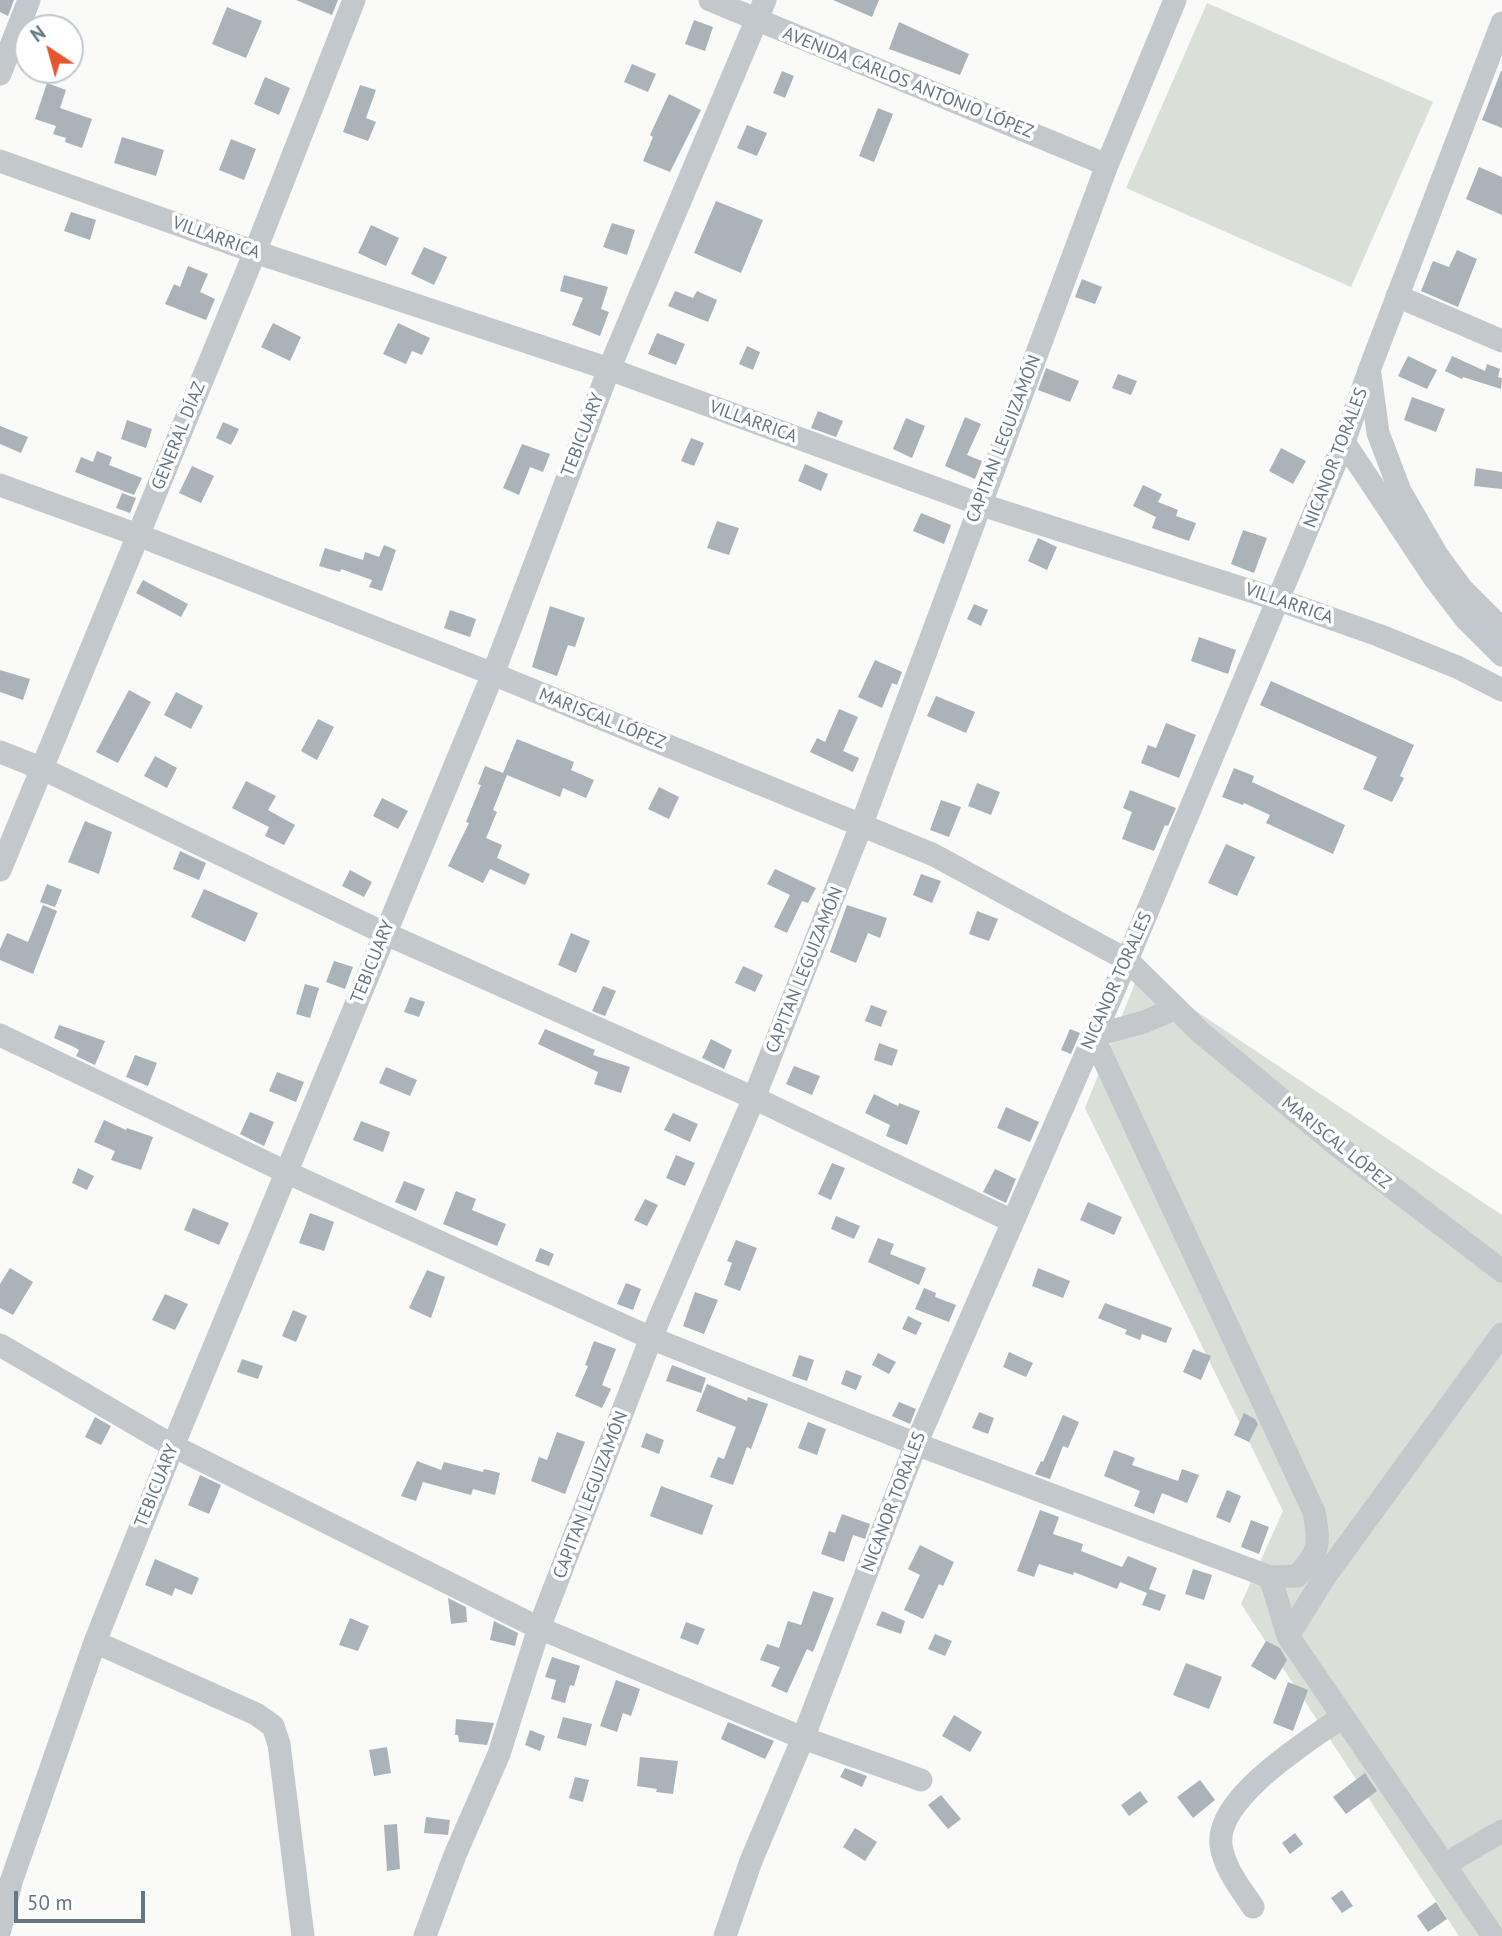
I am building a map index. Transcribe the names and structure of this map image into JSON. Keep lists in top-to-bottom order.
{
  "streets": {
    "street": [
      "AVENIDA CARLOS ANTONIO LÓPEZ",
      "VILLARRICA",
      "TEBICUARY",
      "GENERAL DÍAZ",
      "CAPITAN LEGUIZAMÓN",
      "NICANOR TORALES",
      "MARISCAL LÓPEZ"
    ]
  },
  "crossings": [
    ["AVENIDA CARLOS ANTONIO LÓPEZ", "TEBICUARY"],
    ["AVENIDA CARLOS ANTONIO LÓPEZ", "CAPITAN LEGUIZAMÓN"],
    ["VILLARRICA", "TEBICUARY"],
    ["VILLARRICA", "GENERAL DÍAZ"],
    ["VILLARRICA", "CAPITAN LEGUIZAMÓN"],
    ["VILLARRICA", "NICANOR TORALES"],
    ["TEBICUARY", "MARISCAL LÓPEZ"],
    ["GENERAL DÍAZ", "MARISCAL LÓPEZ"],
    ["CAPITAN LEGUIZAMÓN", "MARISCAL LÓPEZ"],
    ["NICANOR TORALES", "MARISCAL LÓPEZ"]
  ],
  "scale_bar": "50 m",
  "north": "top left"
}
